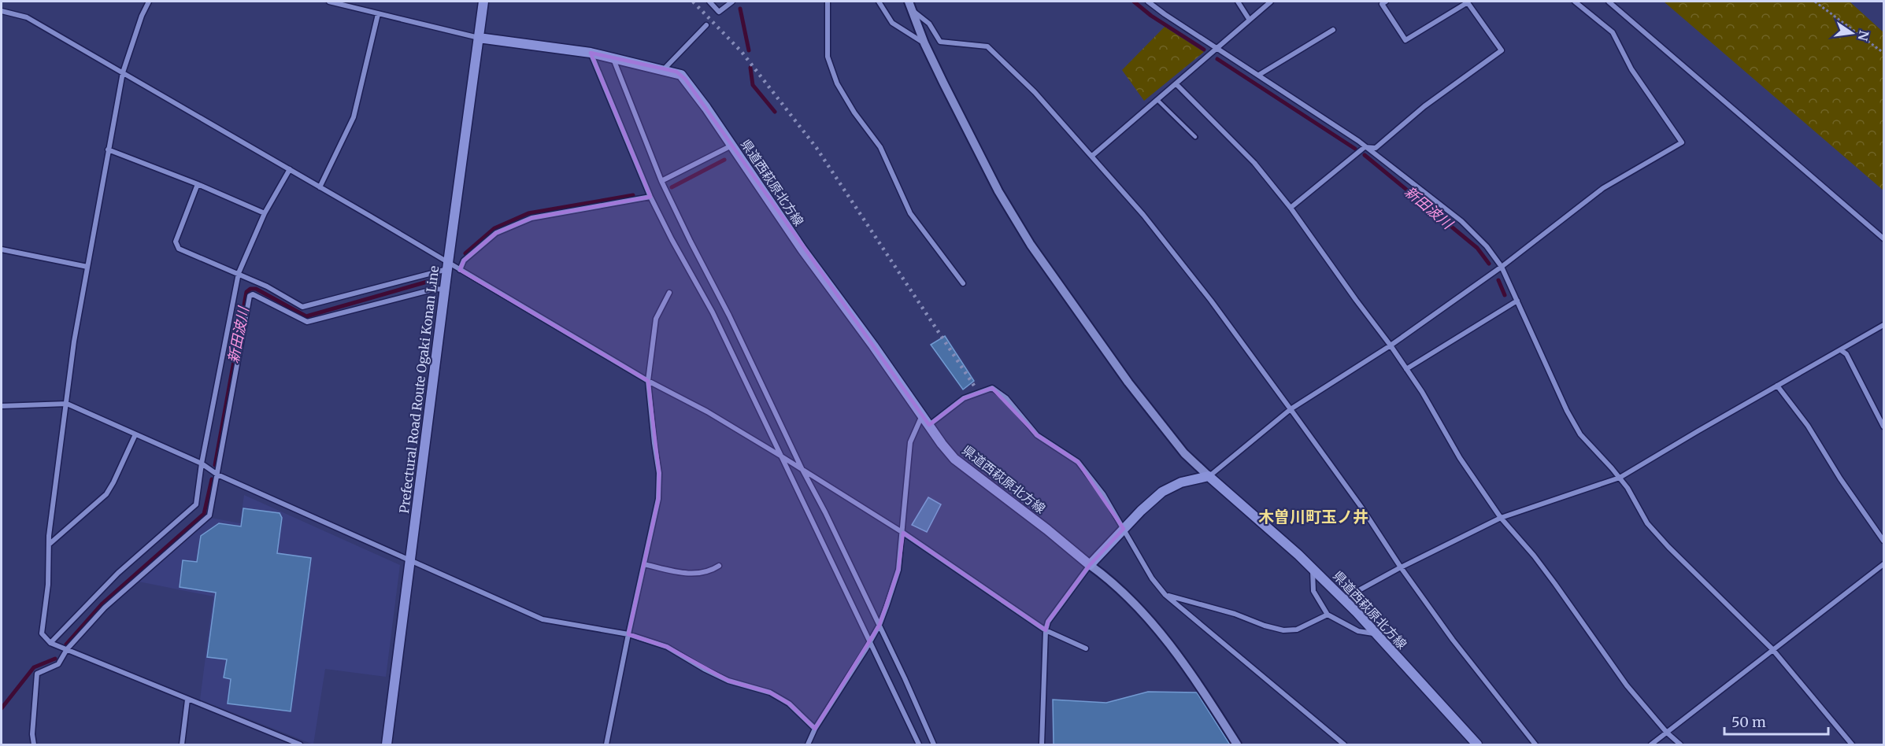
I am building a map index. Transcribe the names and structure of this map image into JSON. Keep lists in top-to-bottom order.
{
  "streets": {
    "main road": ["県道西萩原北方線", "Prefectural Road Route Ogaki Konan Line"]
  },
  "crossings": [
    ["県道西萩原北方線", "Prefectural Road Route Ogaki Konan Line"]
  ],
  "districts": ["木曽川町玉ノ井"],
  "water": ["新田波川"],
  "scale_bar": "50 m",
  "north": "right"
}
